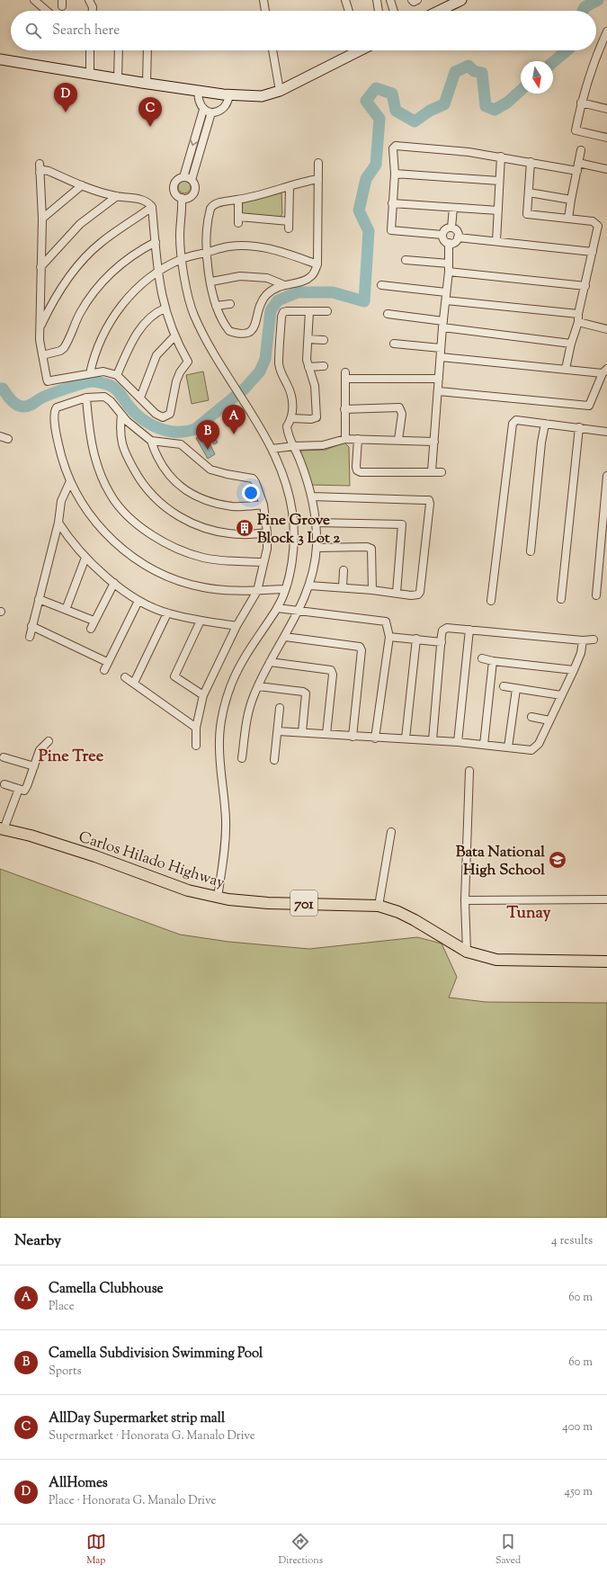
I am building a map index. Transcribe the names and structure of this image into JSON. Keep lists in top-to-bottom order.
{
  "streets": {
    "main road": ["Carlos Hilado Highway", "701"]
  },
  "districts": ["Pine Tree", "Tunay"],
  "places": {
    "building": ["Pine Grove Block 3 Lot 2"],
    "school or university": ["Bata National High School"]
  },
  "north": "bottom",
  "page": {
    "search": "Search here",
    "pins": [
      "D",
      "C",
      "A",
      "B"
    ],
    "heading": ["Nearby", "4 results"],
    "list": [
      {
        "mark": "A",
        "name": "Camella Clubhouse",
        "note": "Place",
        "value": "60 m"
      },
      {
        "mark": "B",
        "name": "Camella Subdivision Swimming Pool",
        "note": "Sports",
        "value": "60 m"
      },
      {
        "mark": "C",
        "name": "AllDay Supermarket strip mall",
        "note": "Supermarket · Honorata G. Manalo Drive",
        "value": "400 m"
      },
      {
        "mark": "D",
        "name": "AllHomes",
        "note": "Place · Honorata G. Manalo Drive",
        "value": "450 m"
      }
    ],
    "nav": ["Map", "Directions", "Saved"]
  }
}
